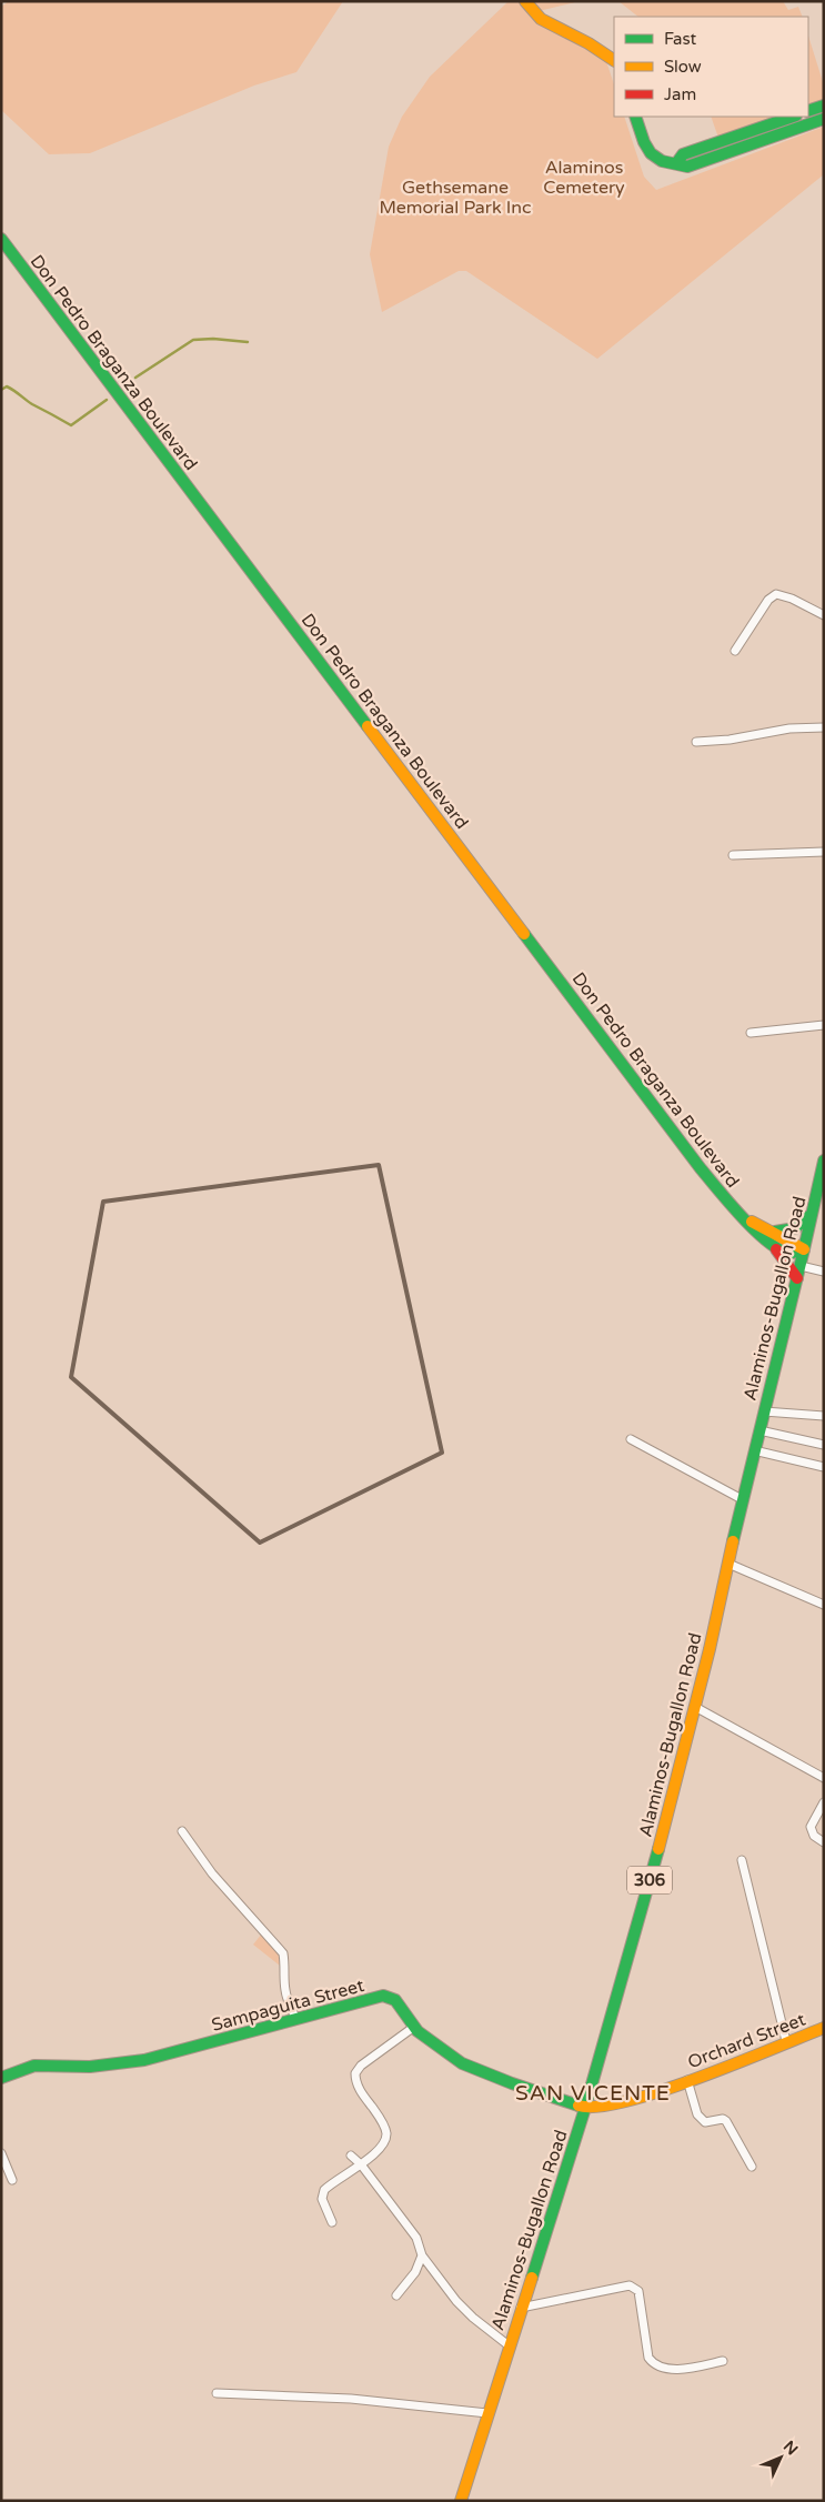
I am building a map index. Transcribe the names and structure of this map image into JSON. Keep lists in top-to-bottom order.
{
  "streets": {
    "main road": [
      "Don Pedro Braganza Boulevard",
      "Alaminos-Bugallon Road",
      "306",
      "Sampaguita Street",
      "Orchard Street"
    ]
  },
  "crossings": [
    ["Don Pedro Braganza Boulevard", "Alaminos-Bugallon Road"],
    ["Alaminos-Bugallon Road", "Sampaguita Street"],
    ["Alaminos-Bugallon Road", "Orchard Street"],
    ["Sampaguita Street", "Orchard Street"]
  ],
  "districts": ["SAN VICENTE"],
  "parks": ["Alaminos Cemetery", "Gethsemane Memorial Park Inc"],
  "legend": ["Fast", "Slow", "Jam"],
  "north": "top right"
}
